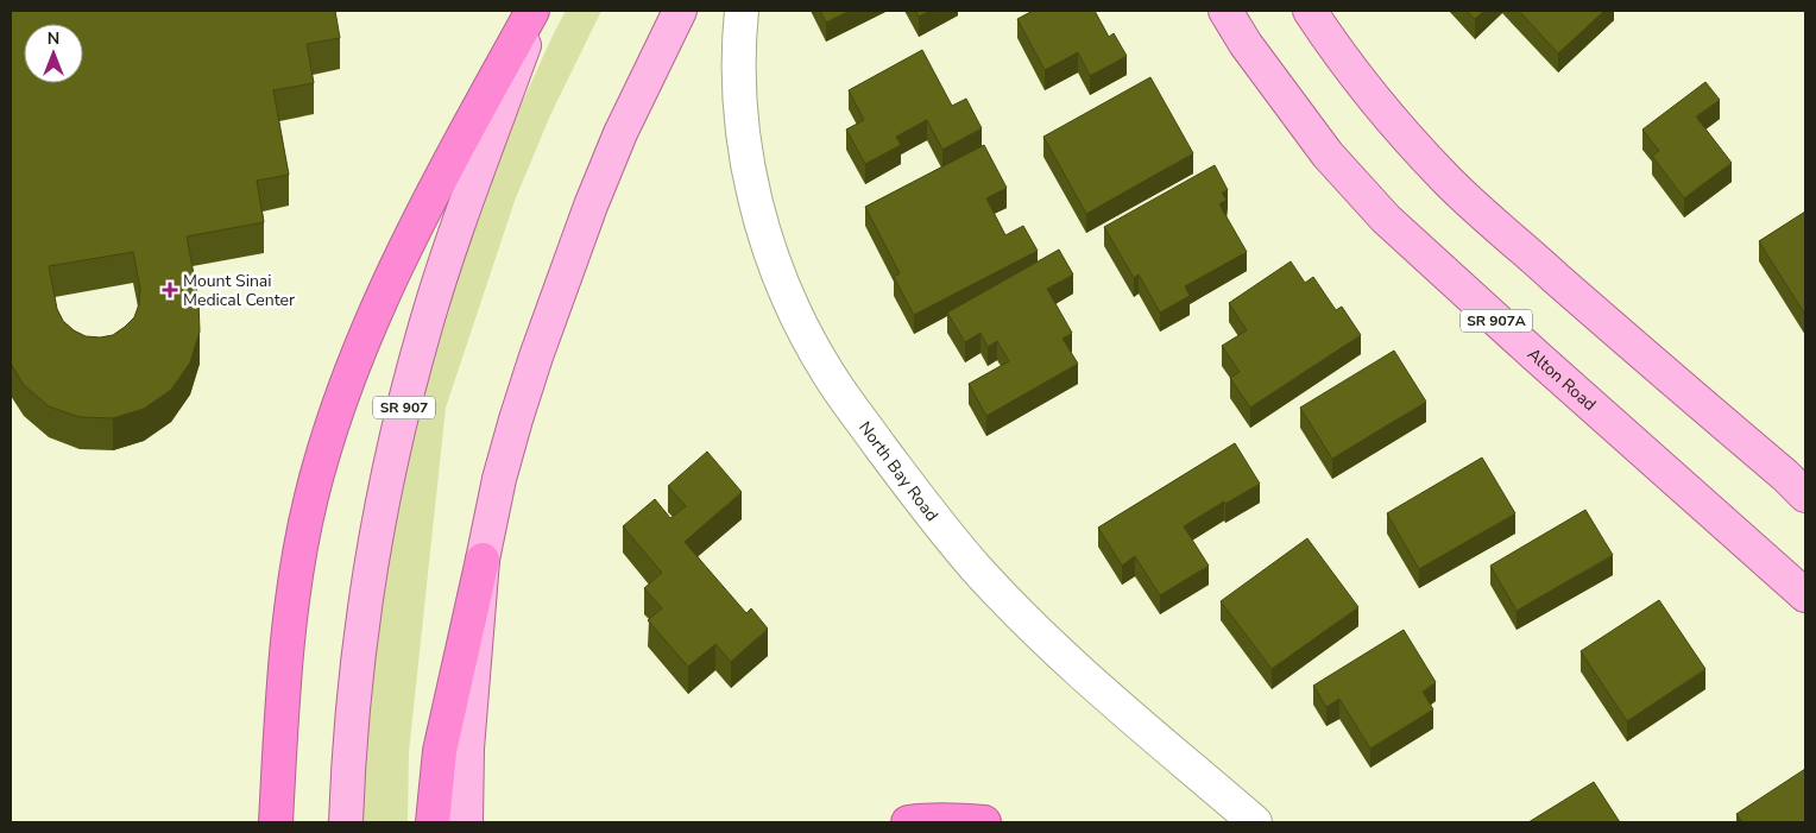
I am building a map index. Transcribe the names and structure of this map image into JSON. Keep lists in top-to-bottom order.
{
  "streets": {
    "main road": ["SR 907A", "Alton Road", "SR 907"],
    "street": ["North Bay Road"]
  },
  "places": {
    "health": ["Mount Sinai Medical Center"]
  },
  "north": "top"
}
